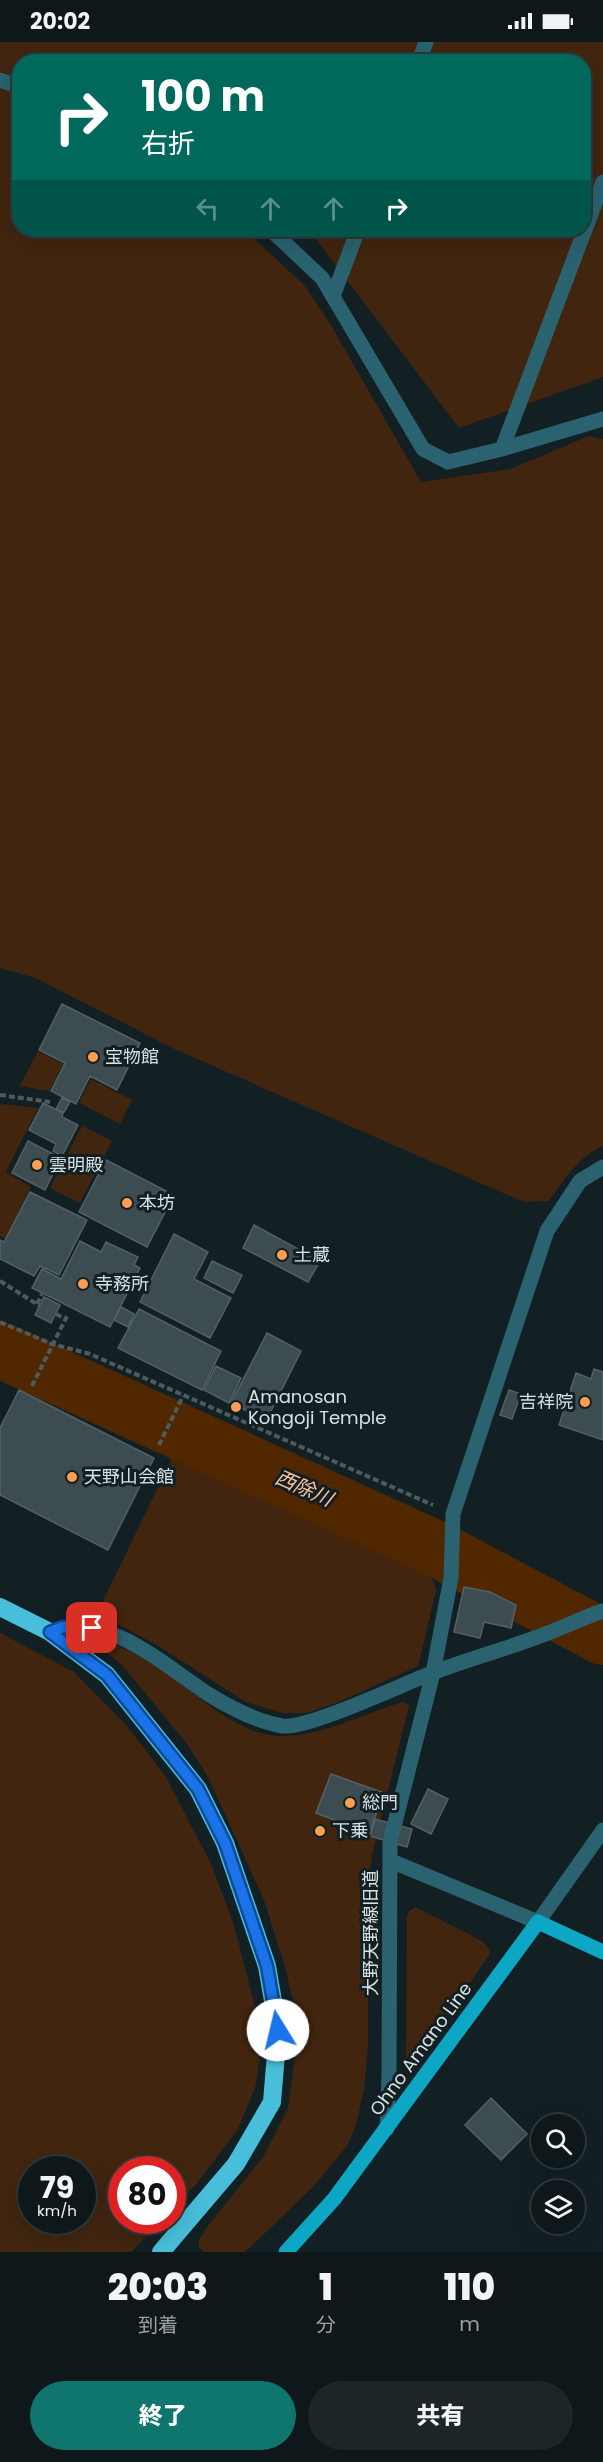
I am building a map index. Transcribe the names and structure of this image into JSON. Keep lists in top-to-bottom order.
{
  "streets": {
    "main road": ["Ohno Amano Line"],
    "street": ["大野天野線旧道"]
  },
  "crossings": [
    ["大野天野線旧道", "Ohno Amano Line"]
  ],
  "water": ["西除川"],
  "places": [
    "宝物館",
    "雲明殿",
    "本坊",
    "土蔵",
    "寺務所",
    "吉祥院",
    "Amanosan Kongoji Temple",
    "天野山会館",
    "総門",
    "下乗"
  ],
  "page": {
    "status": "20:02",
    "turn": ["100 m", "右折"],
    "speed": "79 km/h",
    "limit": "80",
    "eta": [
      "20:03",
      "到着",
      "1",
      "分",
      "110",
      "m"
    ],
    "buttons": ["終了", "共有"]
  }
}
